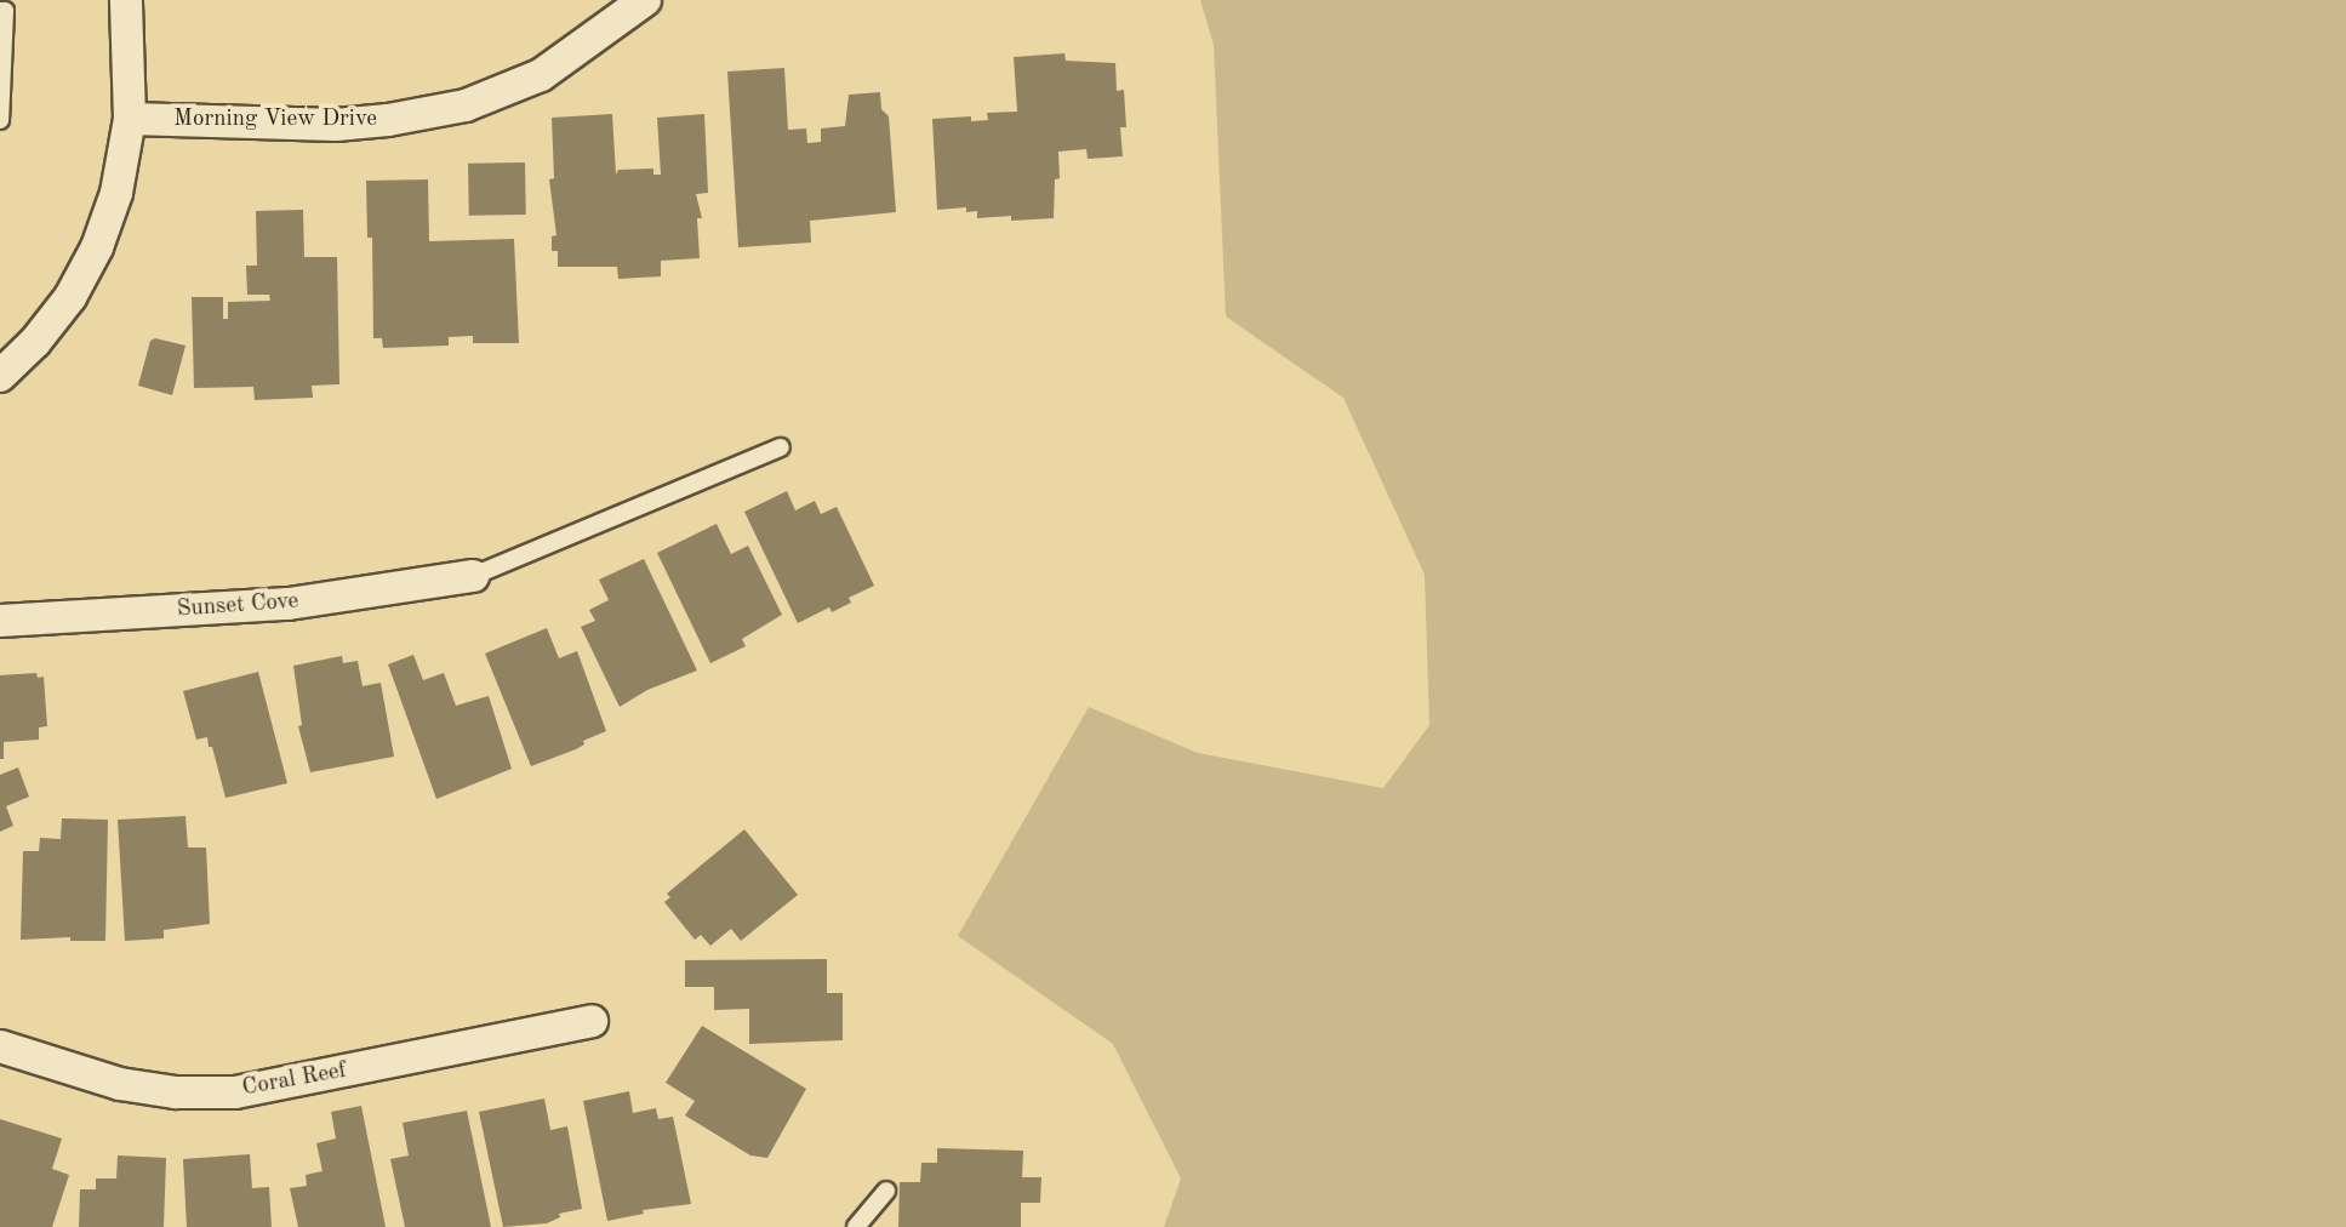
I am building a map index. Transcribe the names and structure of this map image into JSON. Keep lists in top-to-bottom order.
{
  "streets": {
    "street": ["Morning View Drive", "Sunset Cove", "Coral Reef"]
  }
}
